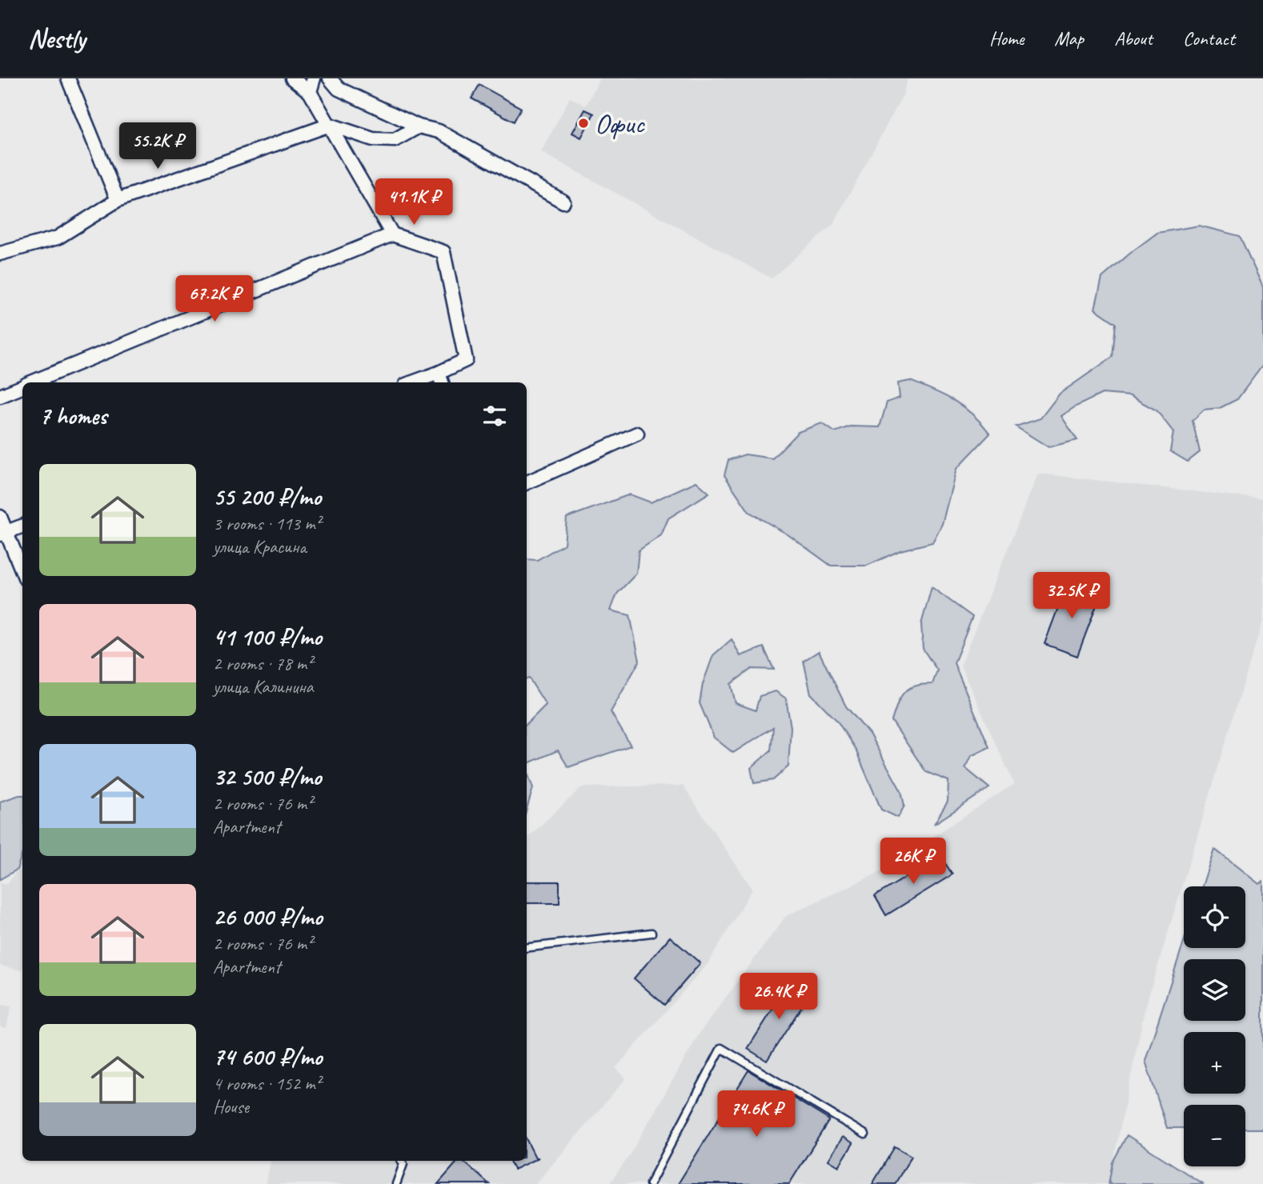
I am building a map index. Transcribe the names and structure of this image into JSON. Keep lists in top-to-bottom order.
{
  "places": ["Офис"],
  "page": {
    "header": "Nestly",
    "nav": [
      "Home",
      "Map",
      "About",
      "Contact"
    ],
    "price": [
      "55.2K ₽",
      "41.1K ₽",
      "67.2K ₽",
      "32.5K ₽",
      "26K ₽",
      "26.4K ₽",
      "74.6K ₽"
    ],
    "heading": "7 homes",
    "list": [
      {
        "name": "55 200 ₽/mo",
        "note": "3 rooms · 113 m² · улица Красина"
      },
      {
        "name": "41 100 ₽/mo",
        "note": "2 rooms · 78 m² · улица Калинина"
      },
      {
        "name": "32 500 ₽/mo",
        "note": "2 rooms · 76 m² · Apartment"
      },
      {
        "name": "26 000 ₽/mo",
        "note": "2 rooms · 76 m² · Apartment"
      },
      {
        "name": "74 600 ₽/mo",
        "note": "4 rooms · 152 m² · House"
      }
    ],
    "map_buttons": ["+", "−"]
  }
}
